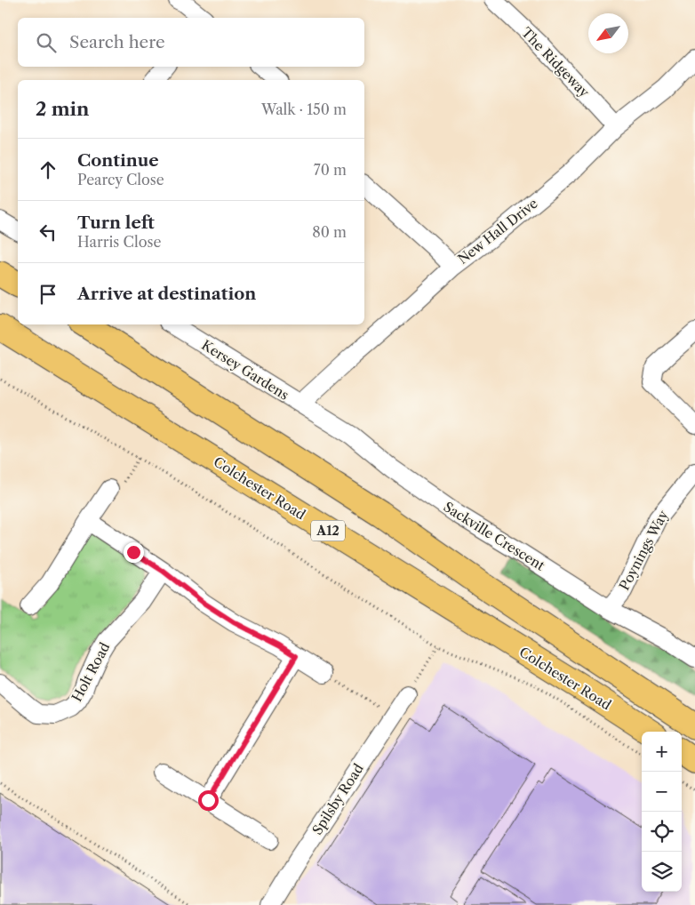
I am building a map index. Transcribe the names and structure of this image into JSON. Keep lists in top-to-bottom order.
{
  "streets": {
    "highway": ["Colchester Road", "A12"],
    "street": [
      "The Ridgeway",
      "New Hall Drive",
      "Kersey Gardens",
      "Sackville Crescent",
      "Poynings Way",
      "Holt Road",
      "Spilsby Road"
    ]
  },
  "crossings": [
    ["The Ridgeway", "New Hall Drive"],
    ["New Hall Drive", "Kersey Gardens"],
    ["New Hall Drive", "Sackville Crescent"],
    ["Kersey Gardens", "Sackville Crescent"],
    ["Sackville Crescent", "Poynings Way"]
  ],
  "north": "bottom left",
  "page": {
    "search": "Search here",
    "heading": ["2 min", "Walk · 150 m"],
    "list": [
      ["Continue", "Pearcy Close", "70 m"],
      ["Turn left", "Harris Close", "80 m"],
      "Arrive at destination"
    ],
    "map_buttons": ["+", "−"]
  }
}
